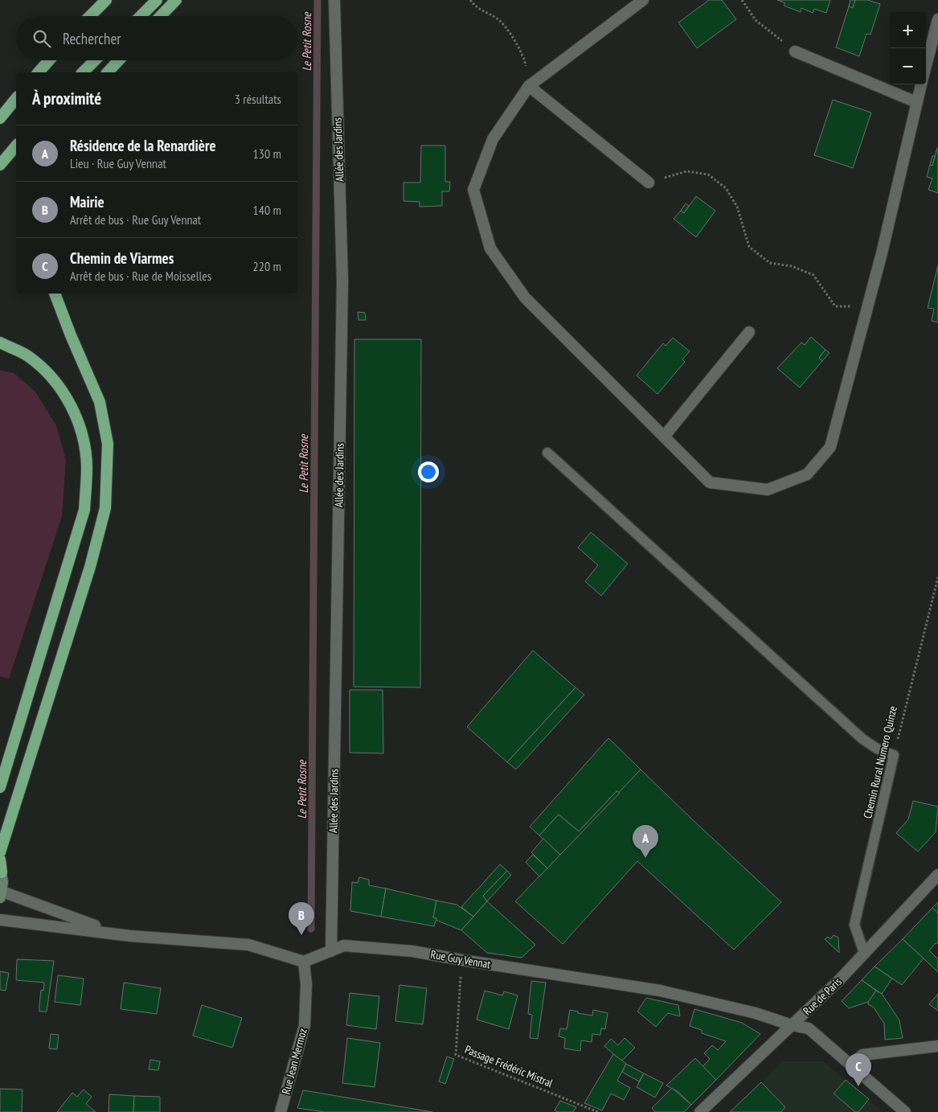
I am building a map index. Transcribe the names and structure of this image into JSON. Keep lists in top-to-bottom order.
{
  "streets": {
    "street": [
      "Allée des Jardins",
      "Rue Guy Vennat",
      "Rue de Paris",
      "Rue Jean Mermoz"
    ],
    "lane": ["Chemin Rural Numero Quinze"],
    "path": ["Passage Frédéric Mistral"]
  },
  "crossings": [
    ["Allée des Jardins", "Rue Guy Vennat"],
    ["Chemin Rural Numero Quinze", "Rue de Paris"],
    ["Rue Guy Vennat", "Rue de Paris"],
    ["Rue Guy Vennat", "Rue Jean Mermoz"],
    ["Rue Guy Vennat", "Passage Frédéric Mistral"]
  ],
  "water": ["Le Petit Rosne"],
  "page": {
    "map_buttons": ["+", "−"],
    "search": "Rechercher",
    "heading": ["À proximité", "3 résultats"],
    "list": [
      {
        "mark": "A",
        "name": "Résidence de la Renardière",
        "note": "Lieu · Rue Guy Vennat",
        "value": "130 m"
      },
      {
        "mark": "B",
        "name": "Mairie",
        "note": "Arrêt de bus · Rue Guy Vennat",
        "value": "140 m"
      },
      {
        "mark": "C",
        "name": "Chemin de Viarmes",
        "note": "Arrêt de bus · Rue de Moisselles",
        "value": "220 m"
      }
    ],
    "pins": ["A", "B", "C"]
  }
}
